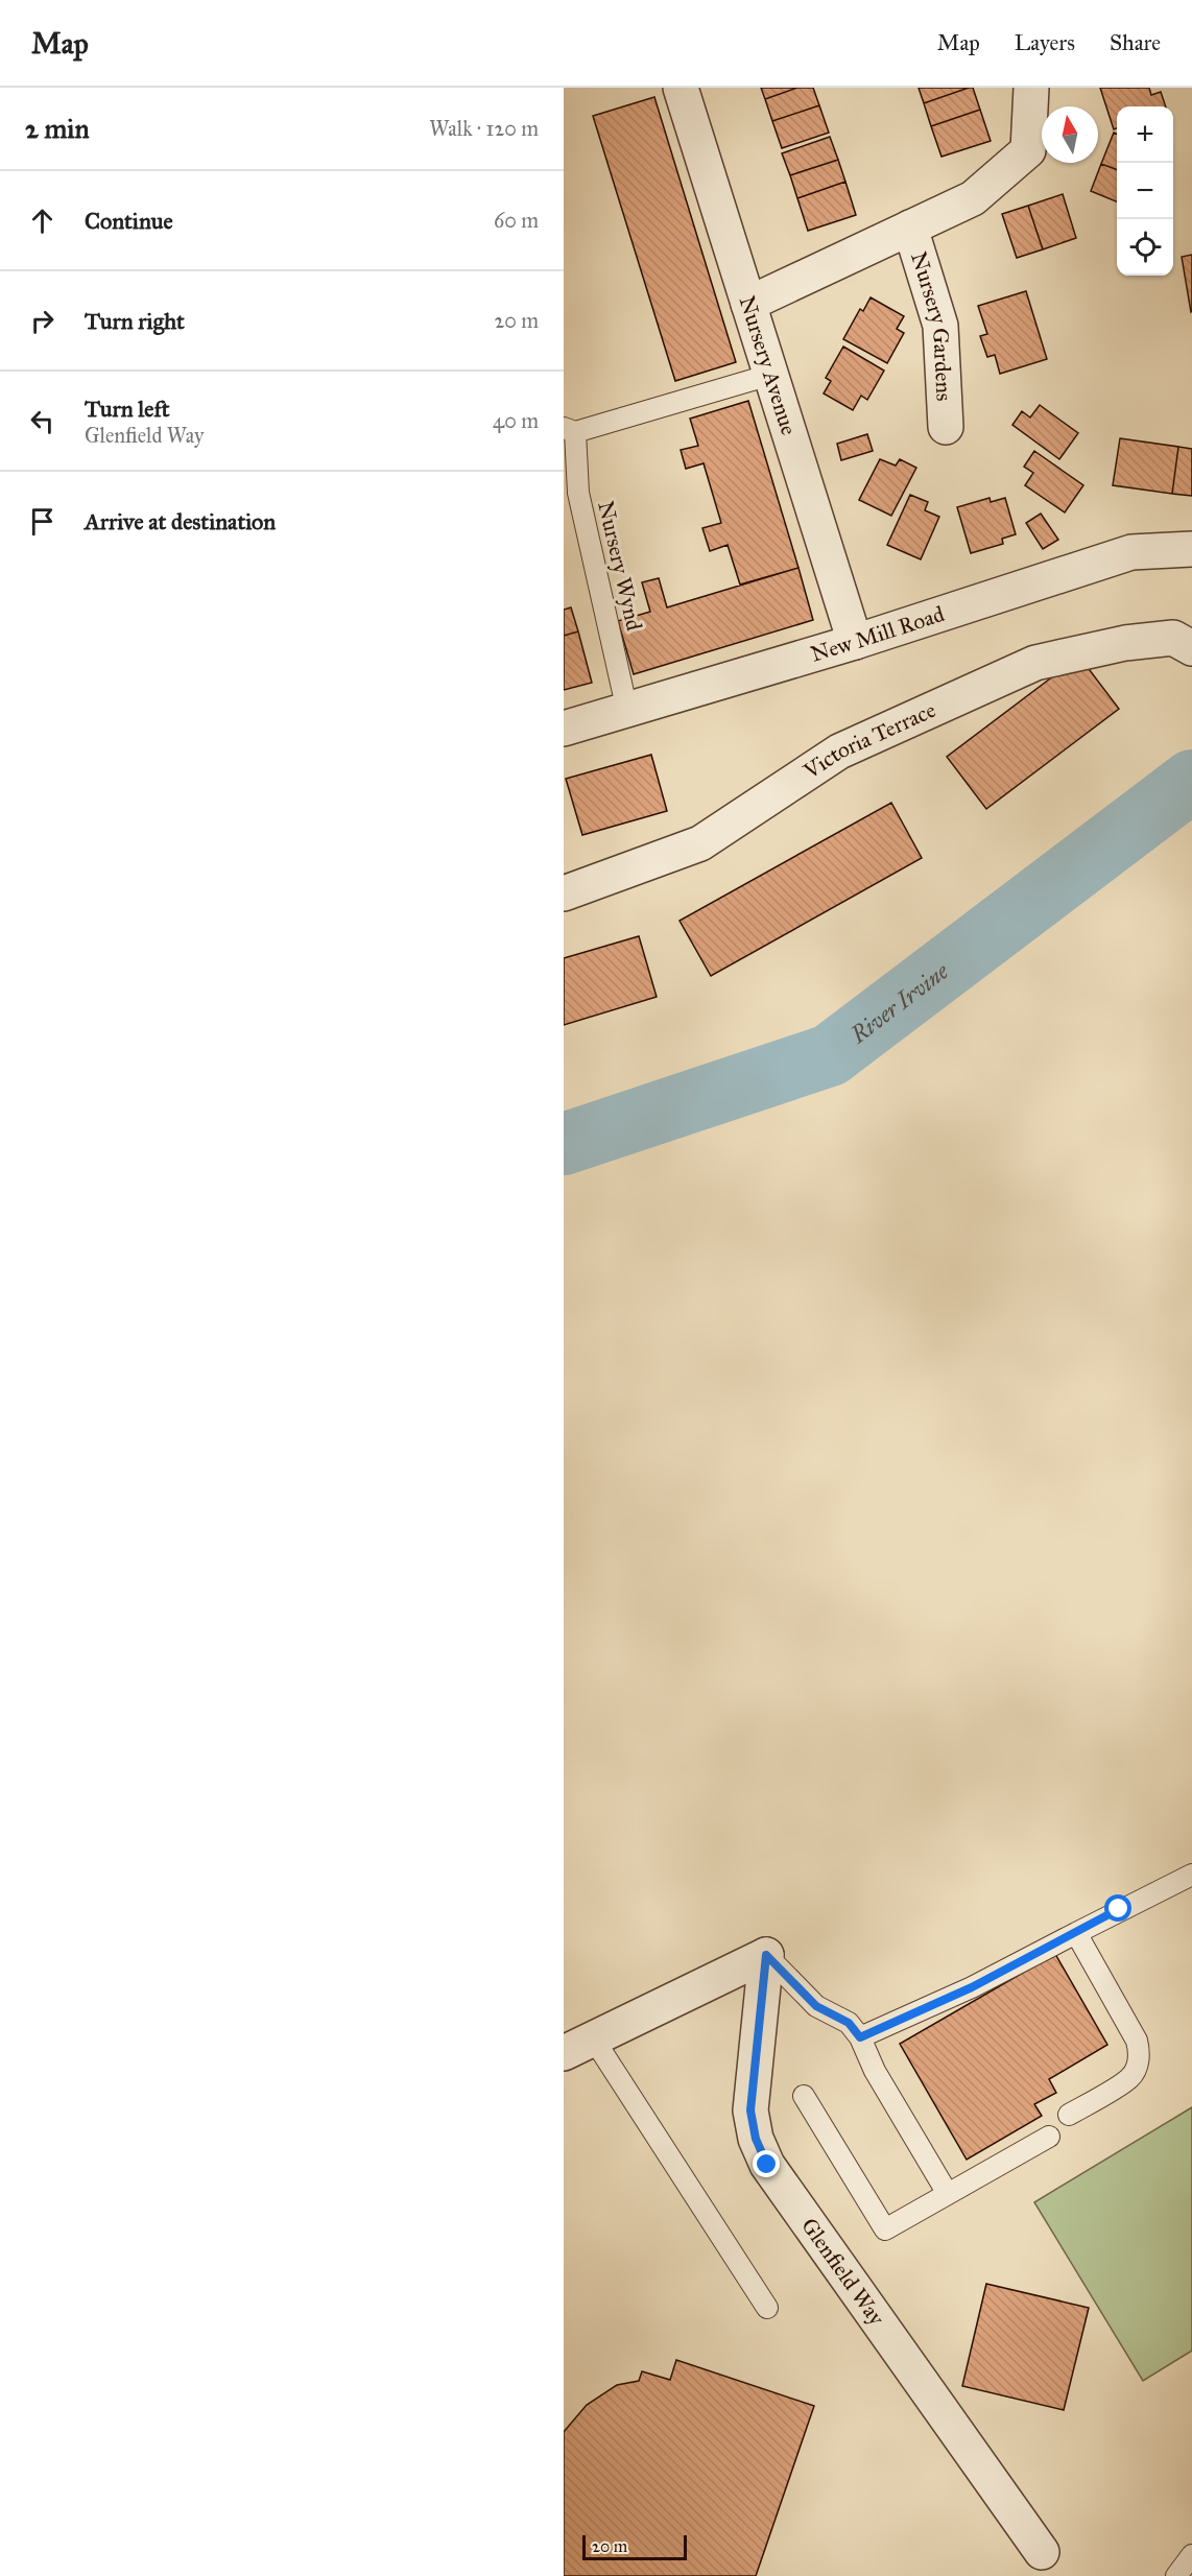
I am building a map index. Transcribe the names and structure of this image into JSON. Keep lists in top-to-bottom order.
{
  "streets": {
    "street": [
      "Nursery Gardens",
      "Nursery Avenue",
      "New Mill Road",
      "Victoria Terrace",
      "Glenfield Way"
    ],
    "lane": ["Nursery Wynd"]
  },
  "crossings": [
    ["Nursery Gardens", "Nursery Avenue"],
    ["Nursery Avenue", "Nursery Wynd"],
    ["Nursery Avenue", "New Mill Road"],
    ["Nursery Wynd", "New Mill Road"]
  ],
  "water": ["River Irvine"],
  "scale_bar": "20 m",
  "north": "top",
  "page": {
    "header": "Map",
    "nav": ["Map", "Layers", "Share"],
    "heading": ["2 min", "Walk · 120 m"],
    "map_buttons": ["+", "−"],
    "list": [
      ["Continue", "60 m"],
      ["Turn right", "20 m"],
      ["Turn left", "Glenfield Way", "40 m"],
      "Arrive at destination"
    ],
    "scale": "20 m"
  }
}
